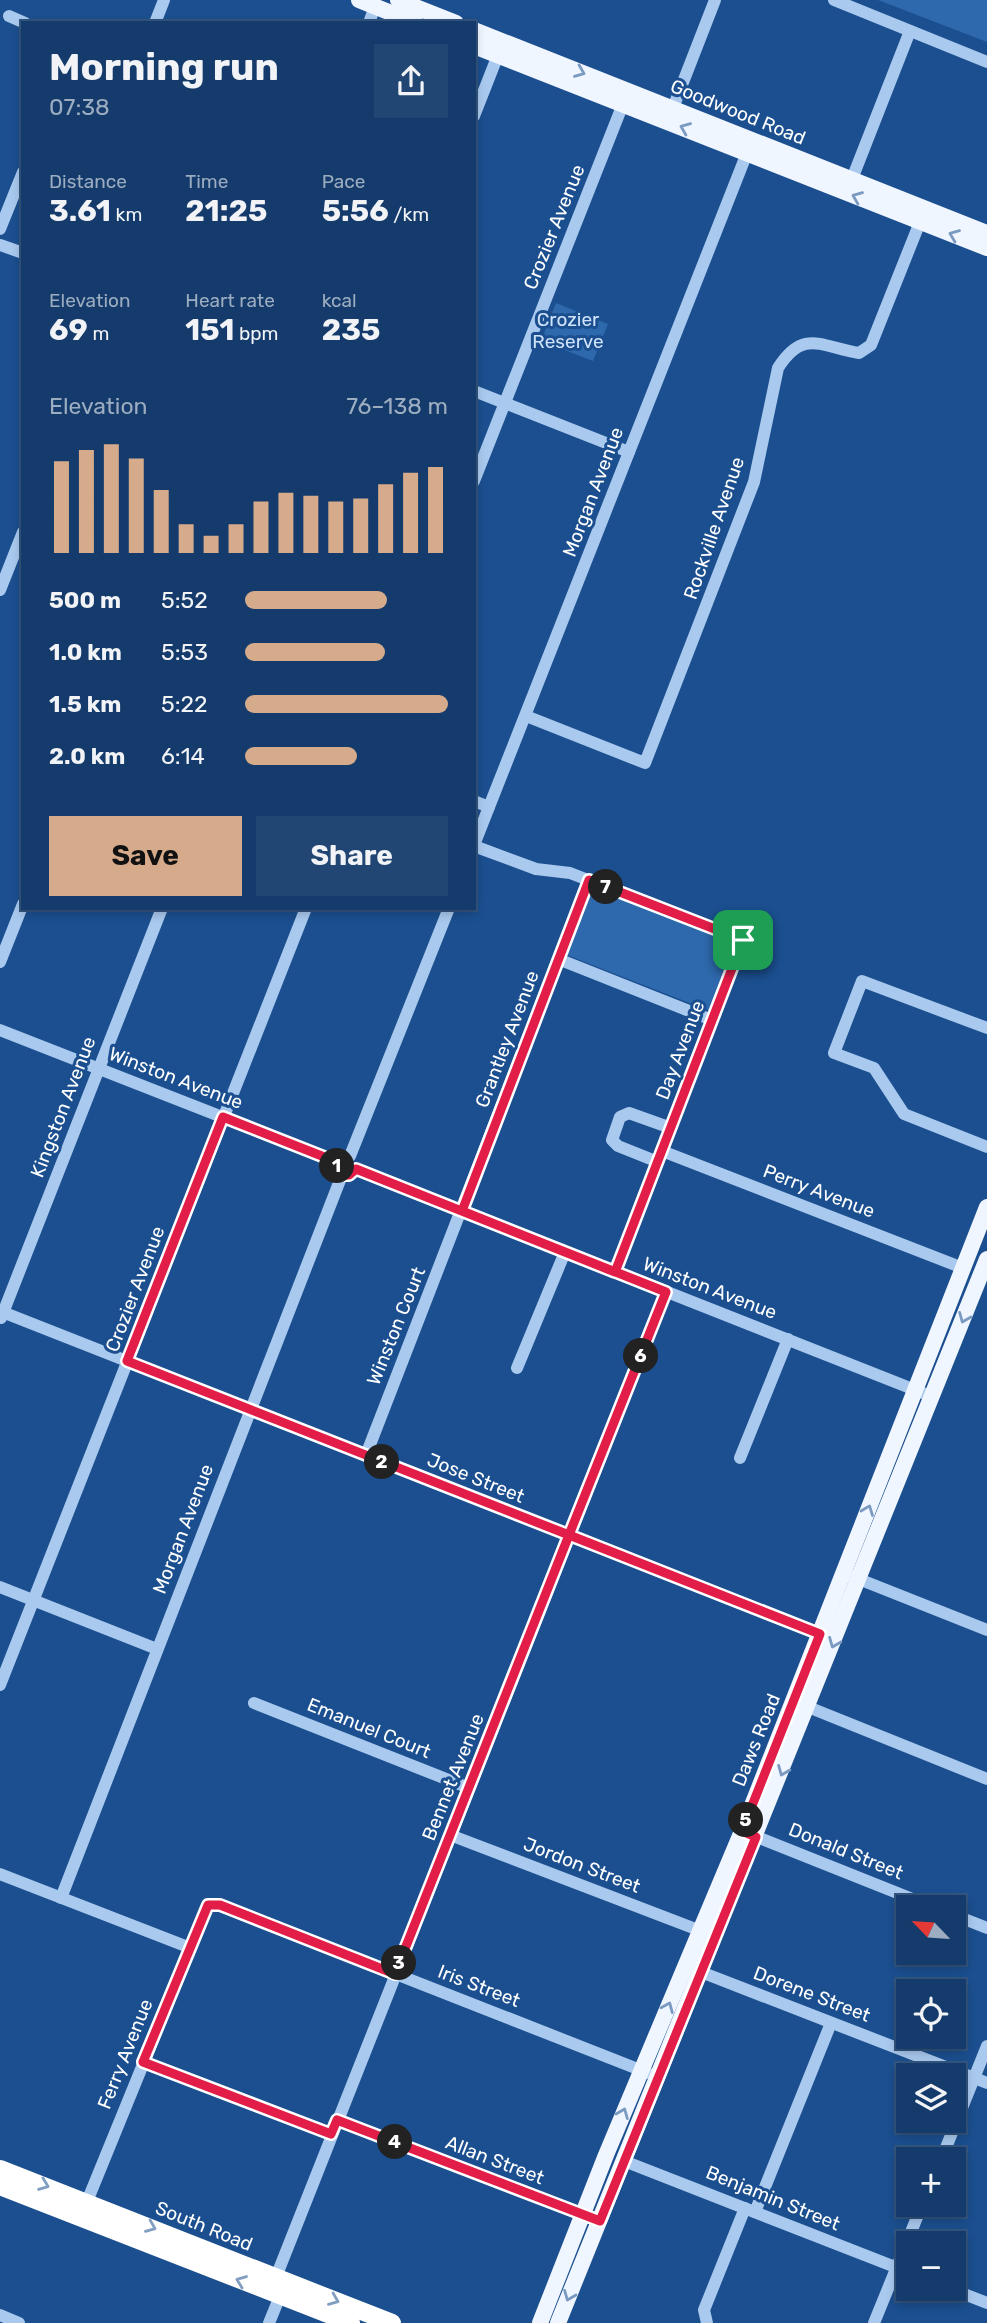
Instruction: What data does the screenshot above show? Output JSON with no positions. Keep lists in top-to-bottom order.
{
  "streets": {
    "highway": ["South Road"],
    "main road": ["Goodwood Road", "Daws Road"],
    "street": [
      "Crozier Avenue",
      "Morgan Avenue",
      "Rockville Avenue",
      "Grantley Avenue",
      "Day Avenue",
      "Winston Avenue",
      "Kingston Avenue",
      "Perry Avenue",
      "Winston Court",
      "Jose Street",
      "Emanuel Court",
      "Bennet Avenue",
      "Donald Street",
      "Jordon Street",
      "Iris Street",
      "Dorene Street",
      "Ferry Avenue",
      "Allan Street",
      "Benjamin Street"
    ]
  },
  "crossings": [
    ["Goodwood Road", "Crozier Avenue"],
    ["Goodwood Road", "Morgan Avenue"],
    ["Goodwood Road", "Rockville Avenue"],
    ["Crozier Avenue", "Winston Avenue"],
    ["Crozier Avenue", "Jose Street"],
    ["Morgan Avenue", "Rockville Avenue"],
    ["Morgan Avenue", "Winston Avenue"],
    ["Morgan Avenue", "Jose Street"],
    ["Grantley Avenue", "Day Avenue"],
    ["Grantley Avenue", "Winston Avenue"],
    ["Grantley Avenue", "Winston Court"],
    ["Day Avenue", "Winston Avenue"],
    ["Day Avenue", "Perry Avenue"],
    ["Winston Avenue", "Kingston Avenue"],
    ["Winston Avenue", "Winston Court"],
    ["Winston Avenue", "Daws Road"],
    ["Winston Avenue", "Bennet Avenue"],
    ["Kingston Avenue", "Jose Street"],
    ["Perry Avenue", "Daws Road"],
    ["Winston Court", "Jose Street"],
    ["Jose Street", "Daws Road"],
    ["Jose Street", "Bennet Avenue"],
    ["Emanuel Court", "Bennet Avenue"],
    ["Daws Road", "Donald Street"],
    ["Daws Road", "Jordon Street"],
    ["Daws Road", "Iris Street"],
    ["Daws Road", "Dorene Street"],
    ["Daws Road", "Allan Street"],
    ["Daws Road", "Benjamin Street"],
    ["Bennet Avenue", "Jordon Street"],
    ["Bennet Avenue", "Iris Street"],
    ["Bennet Avenue", "Allan Street"],
    ["Bennet Avenue", "South Road"],
    ["Iris Street", "Ferry Avenue"],
    ["Ferry Avenue", "South Road"]
  ],
  "parks": ["Crozier Reserve"],
  "north": "top left",
  "page": {
    "heading": ["Morning run", "07:38"],
    "stats": [
      ["Distance", "3.61 km"],
      ["Time", "21:25"],
      ["Pace", "5:56 /km"],
      ["Elevation", "69 m"],
      ["Heart rate", "151 bpm"],
      ["kcal", "235"]
    ],
    "chart": ["Elevation", "76–138 m"],
    "list": [
      {
        "name": "500 m",
        "note": "5:52"
      },
      {
        "name": "1.0 km",
        "note": "5:53"
      },
      {
        "name": "1.5 km",
        "note": "5:22"
      },
      {
        "name": "2.0 km",
        "note": "6:14"
      }
    ],
    "buttons": ["Save", "Share"],
    "pins": [
      "7",
      "1",
      "6",
      "2",
      "5",
      "3",
      "4"
    ],
    "map_buttons": ["+", "−"]
  }
}
